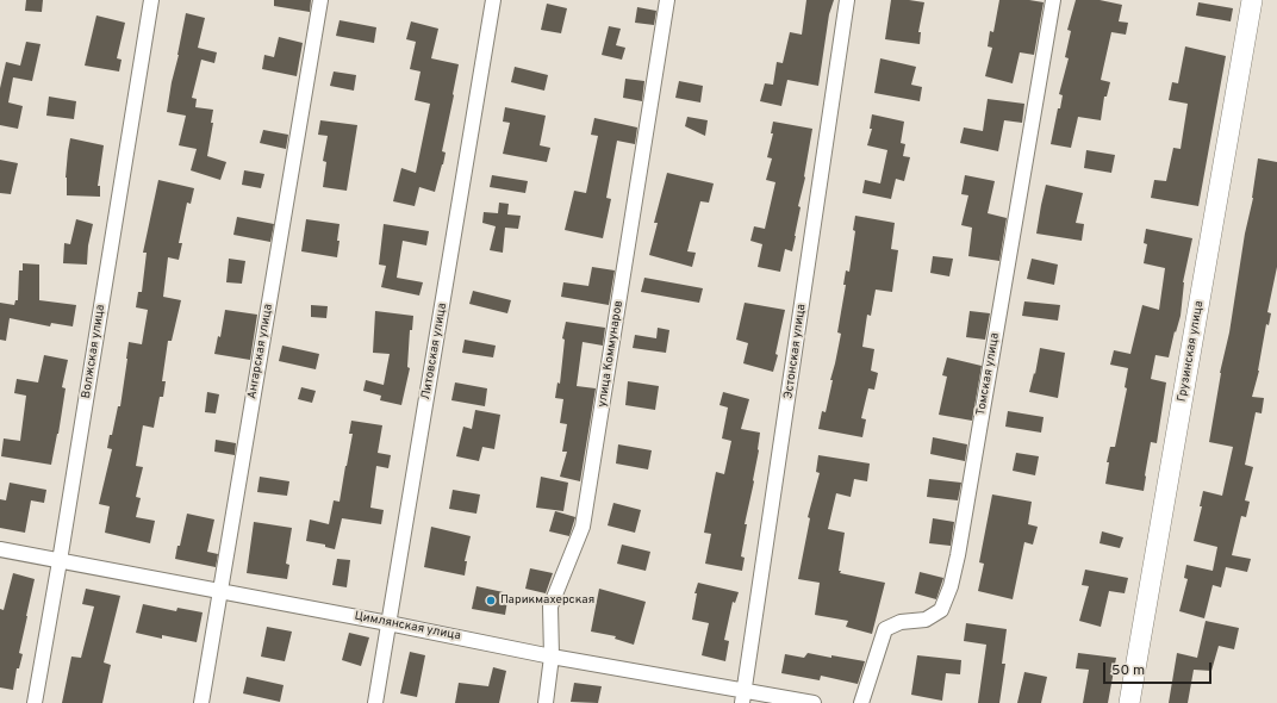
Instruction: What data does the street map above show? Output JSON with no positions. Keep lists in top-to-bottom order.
{
  "streets": {
    "main road": ["Грузинская улица"],
    "street": [
      "Волжская улица",
      "Ангарская улица",
      "Литовская улица",
      "Эстонская улица",
      "улица Коммунаров",
      "Томская улица",
      "Цимлянская улица"
    ]
  },
  "crossings": [
    ["Волжская улица", "Цимлянская улица"],
    ["Ангарская улица", "Цимлянская улица"],
    ["Литовская улица", "Цимлянская улица"],
    ["Эстонская улица", "Цимлянская улица"],
    ["улица Коммунаров", "Цимлянская улица"]
  ],
  "places": ["Парикмахерская"],
  "scale_bar": "50 m"
}
